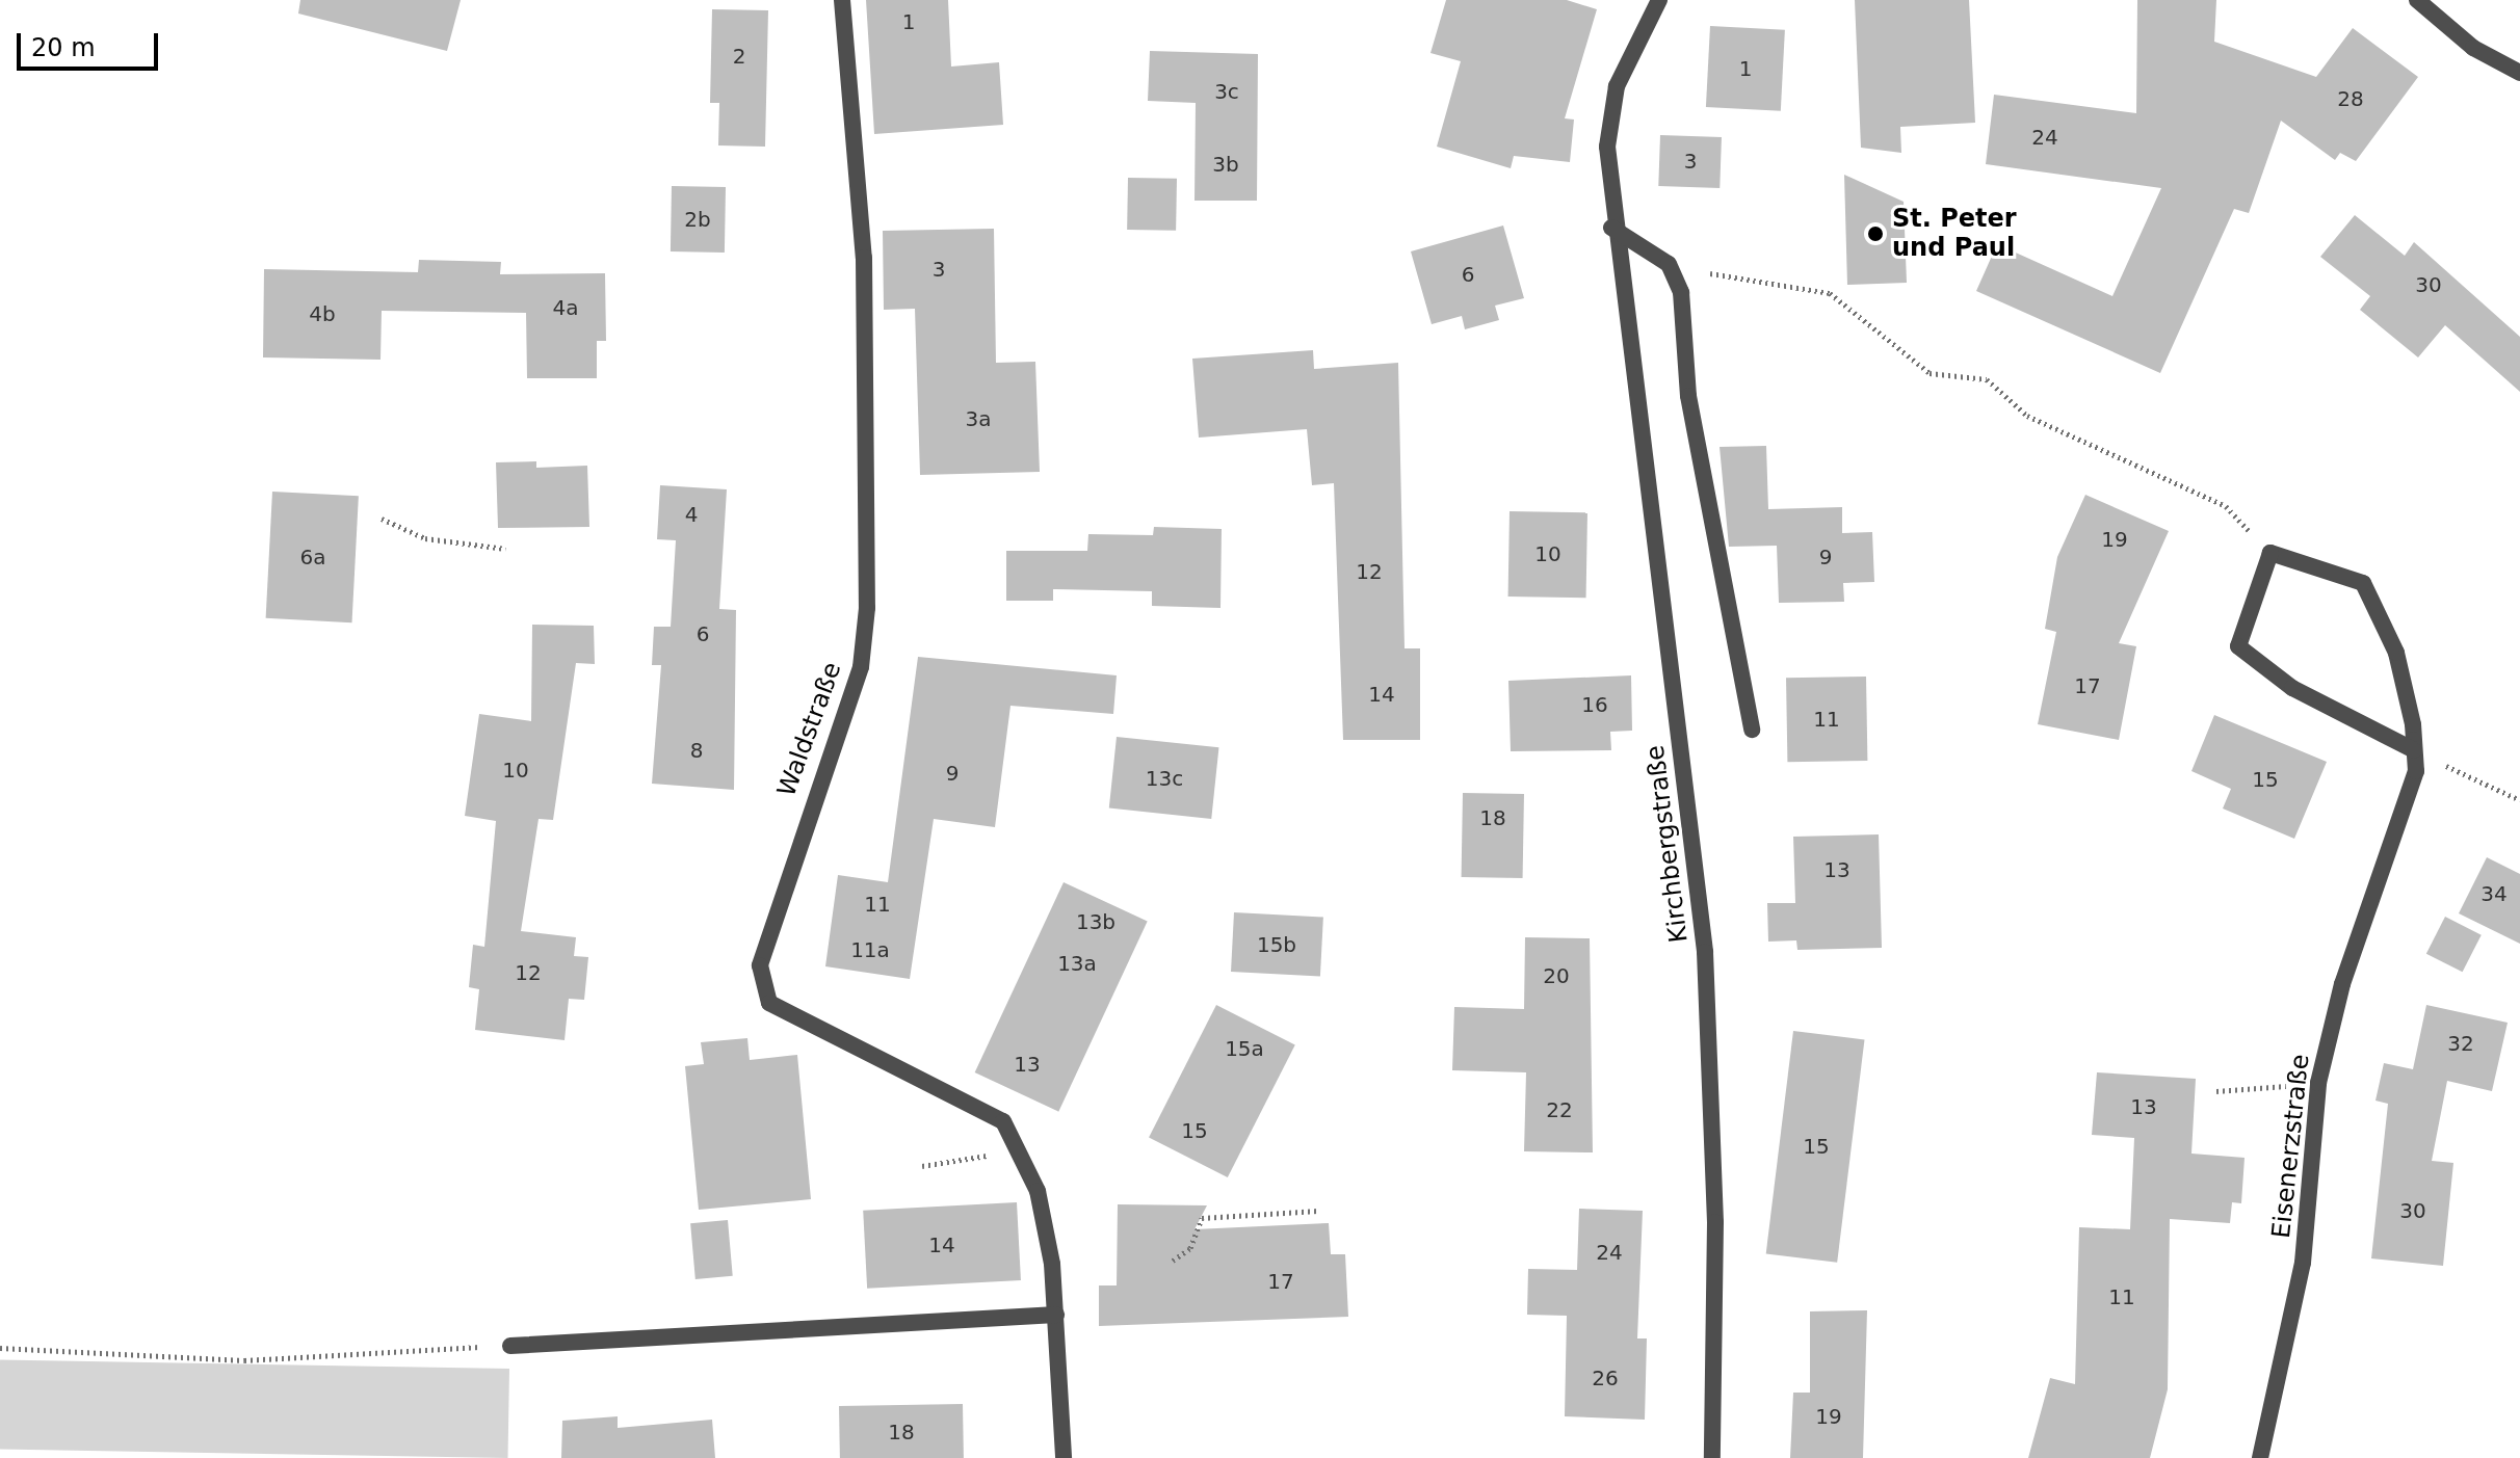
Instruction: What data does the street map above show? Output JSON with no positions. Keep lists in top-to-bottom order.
{
  "streets": {
    "street": ["Waldstraße", "Kirchbergstraße", "Eisenerzstraße"]
  },
  "places": ["St. Peter und Paul"],
  "house_numbers": [
    "1",
    "2",
    "1",
    "3c",
    "28",
    "24",
    "3",
    "3b",
    "2b",
    "3",
    "6",
    "30",
    "4a",
    "4b",
    "3a",
    "4",
    "19",
    "10",
    "6a",
    "9",
    "12",
    "6",
    "17",
    "14",
    "16",
    "11",
    "8",
    "10",
    "9",
    "13c",
    "15",
    "18",
    "13",
    "34",
    "11",
    "13b",
    "15b",
    "11a",
    "13a",
    "12",
    "20",
    "32",
    "15a",
    "13",
    "13",
    "22",
    "15",
    "15",
    "30",
    "14",
    "24",
    "17",
    "11",
    "26",
    "19",
    "18"
  ],
  "scale_bar": "20 m"
}
